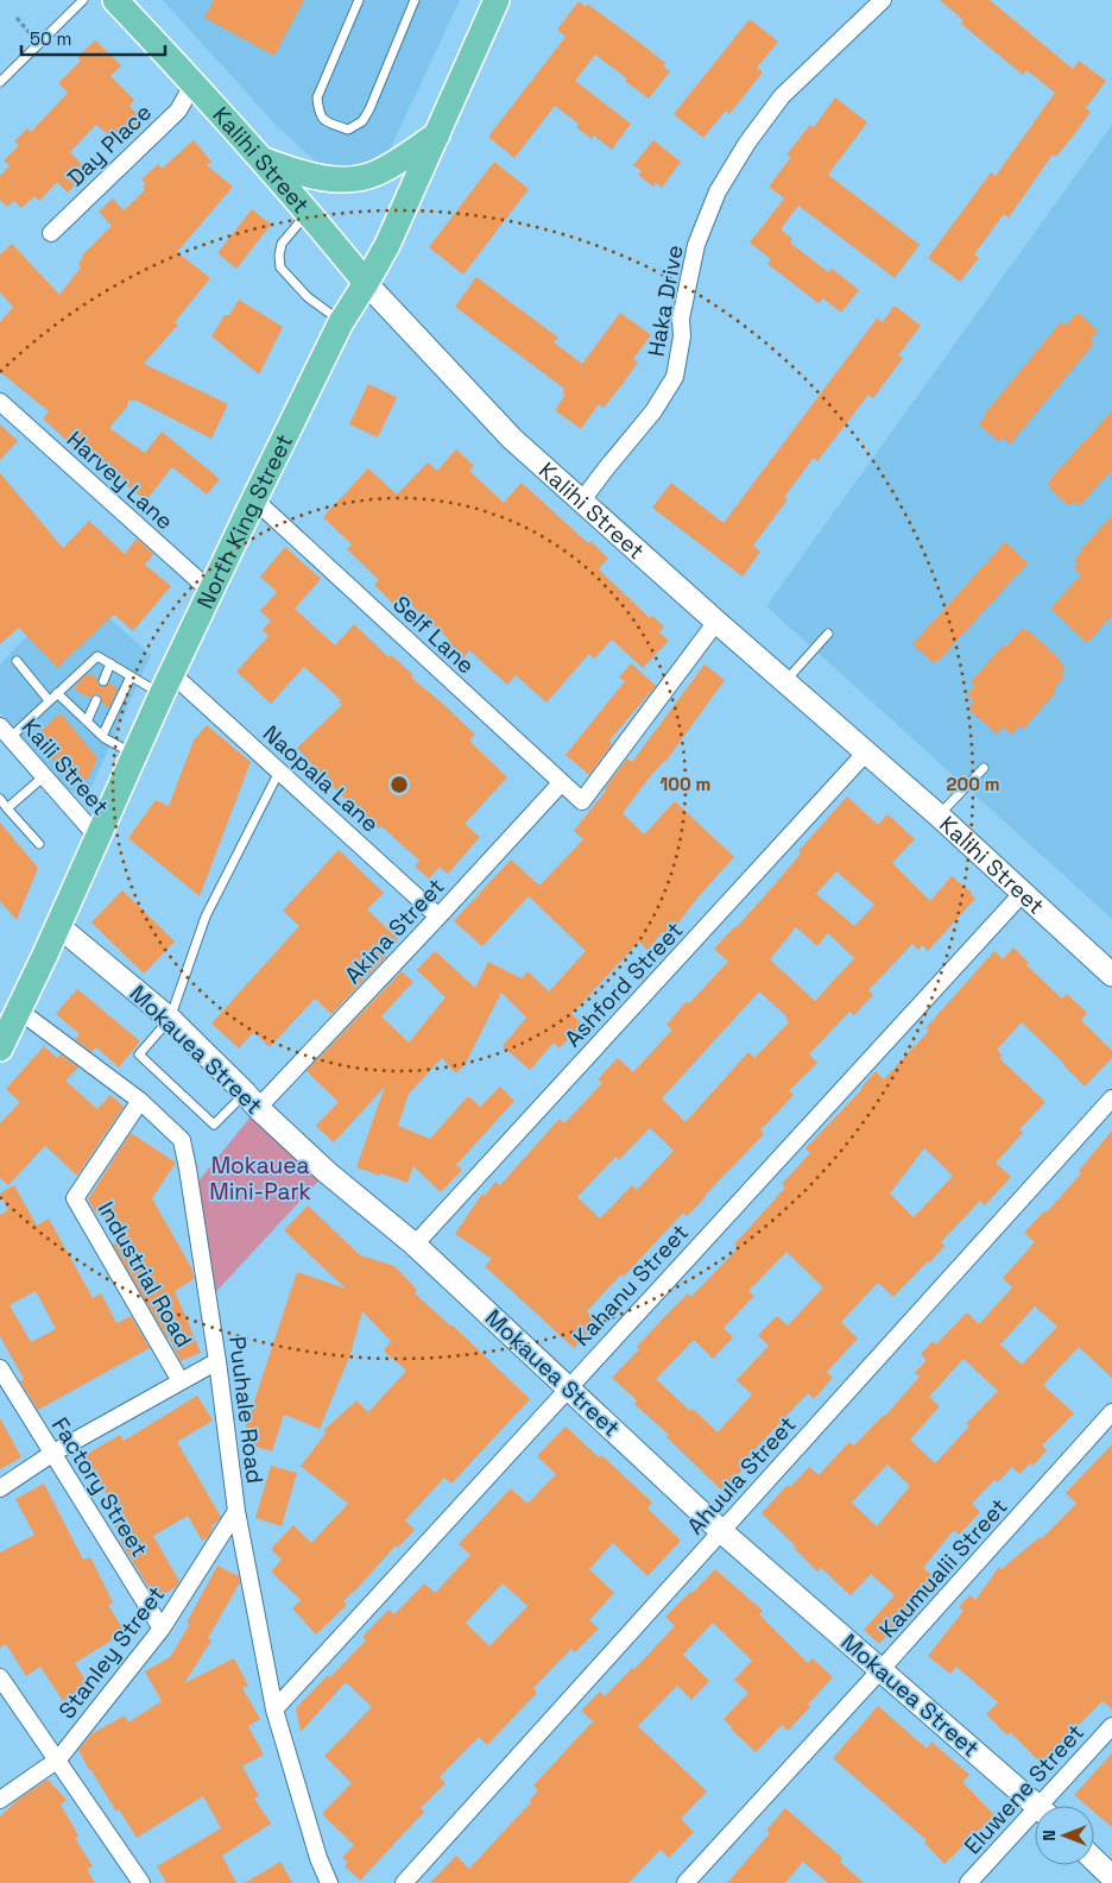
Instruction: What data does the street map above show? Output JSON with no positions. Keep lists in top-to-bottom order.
{
  "streets": {
    "main road": ["Kalihi Street", "North King Street"],
    "street": [
      "Day Place",
      "Haka Drive",
      "Harvey Lane",
      "Self Lane",
      "Kaili Street",
      "Naopala Lane",
      "Akina Street",
      "Ashford Street",
      "Mokauea Street",
      "Industrial Road",
      "Kahanu Street",
      "Puuhale Road",
      "Ahuula Street",
      "Factory Street",
      "Kaumualii Street",
      "Stanley Street",
      "Eluwene Street"
    ]
  },
  "crossings": [
    ["Day Place", "Kalihi Street"],
    ["Kalihi Street", "Haka Drive"],
    ["Kalihi Street", "North King Street"],
    ["Kalihi Street", "Self Lane"],
    ["Kalihi Street", "Ashford Street"],
    ["Kalihi Street", "Kahanu Street"],
    ["Harvey Lane", "North King Street"],
    ["North King Street", "Self Lane"],
    ["North King Street", "Kaili Street"],
    ["North King Street", "Naopala Lane"],
    ["North King Street", "Mokauea Street"],
    ["North King Street", "Puuhale Road"],
    ["Self Lane", "Akina Street"],
    ["Naopala Lane", "Akina Street"],
    ["Akina Street", "Mokauea Street"],
    ["Ashford Street", "Mokauea Street"],
    ["Mokauea Street", "Kahanu Street"],
    ["Mokauea Street", "Ahuula Street"],
    ["Mokauea Street", "Kaumualii Street"],
    ["Industrial Road", "Puuhale Road"],
    ["Kahanu Street", "Puuhale Road"],
    ["Puuhale Road", "Stanley Street"],
    ["Factory Street", "Stanley Street"]
  ],
  "parks": ["Mokauea Mini-Park"],
  "scale_bar": "50 m",
  "north": "left",
  "rings": ["100 m", "200 m"]
}
